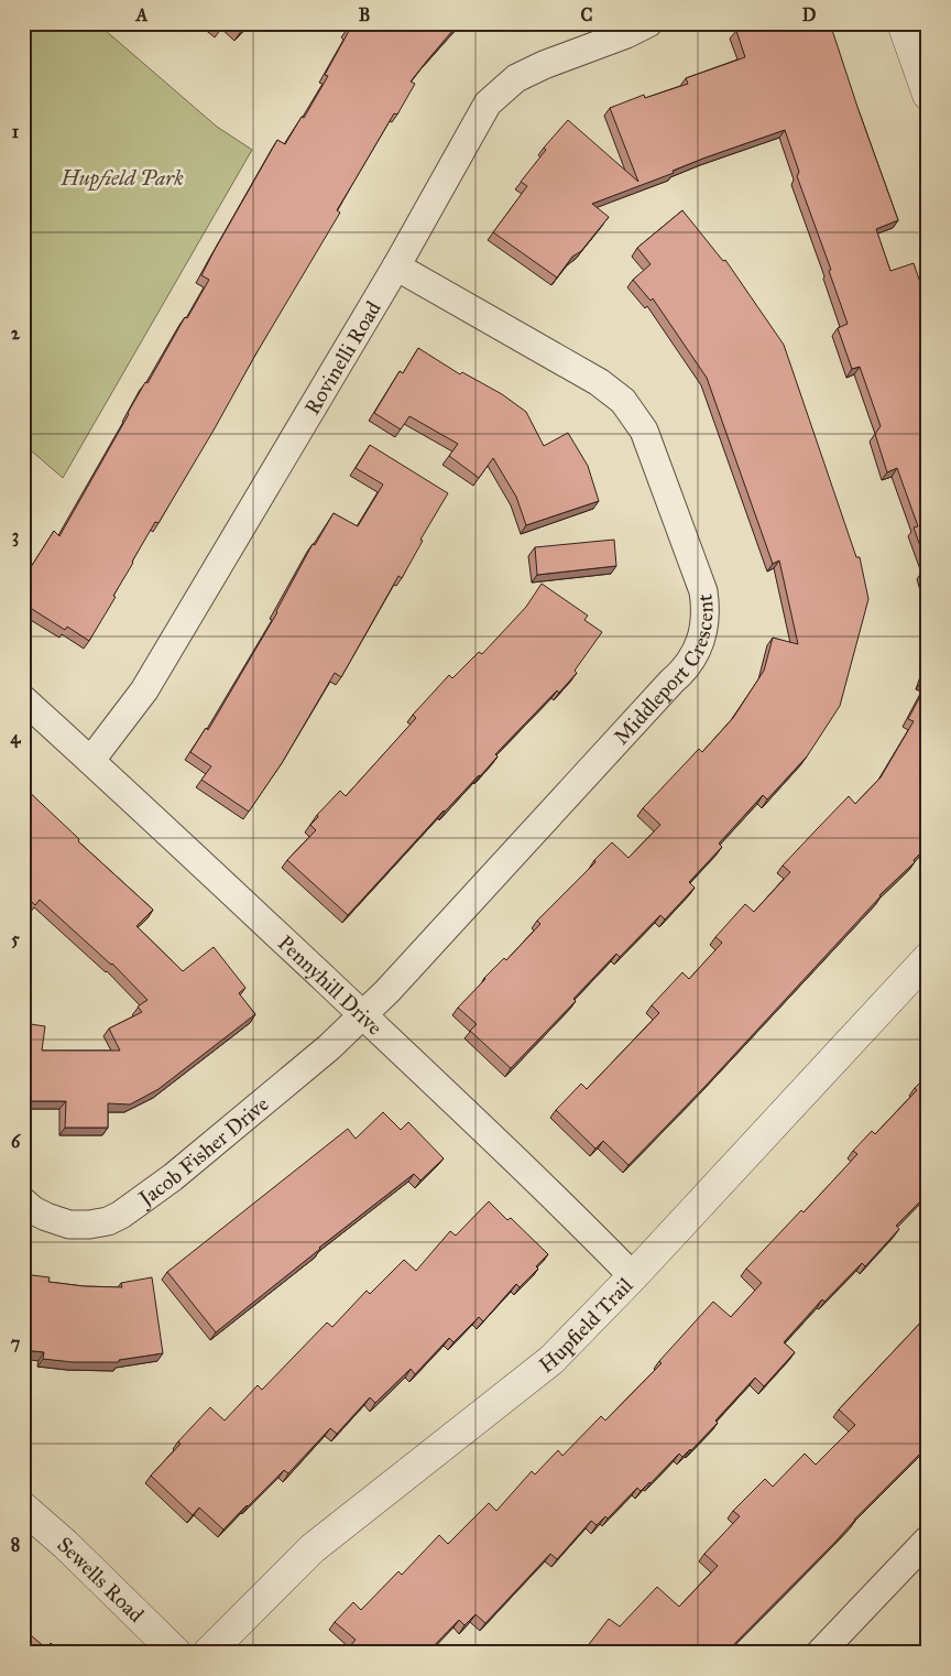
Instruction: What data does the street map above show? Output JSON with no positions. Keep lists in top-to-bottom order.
{
  "streets": {
    "street": [
      "Rovinelli Road",
      "Middleport Crescent",
      "Pennyhill Drive",
      "Jacob Fisher Drive",
      "Hupfield Trail",
      "Sewells Road"
    ]
  },
  "crossings": [
    ["Rovinelli Road", "Middleport Crescent"],
    ["Rovinelli Road", "Pennyhill Drive"],
    ["Middleport Crescent", "Pennyhill Drive"],
    ["Middleport Crescent", "Jacob Fisher Drive"],
    ["Pennyhill Drive", "Jacob Fisher Drive"],
    ["Pennyhill Drive", "Hupfield Trail"]
  ],
  "parks": ["Hupfield Park"],
  "grid": {
    "columns": [
      "A",
      "B",
      "C",
      "D"
    ],
    "rows": [
      "1",
      "2",
      "3",
      "4",
      "5",
      "6",
      "7",
      "8"
    ]
  }
}
